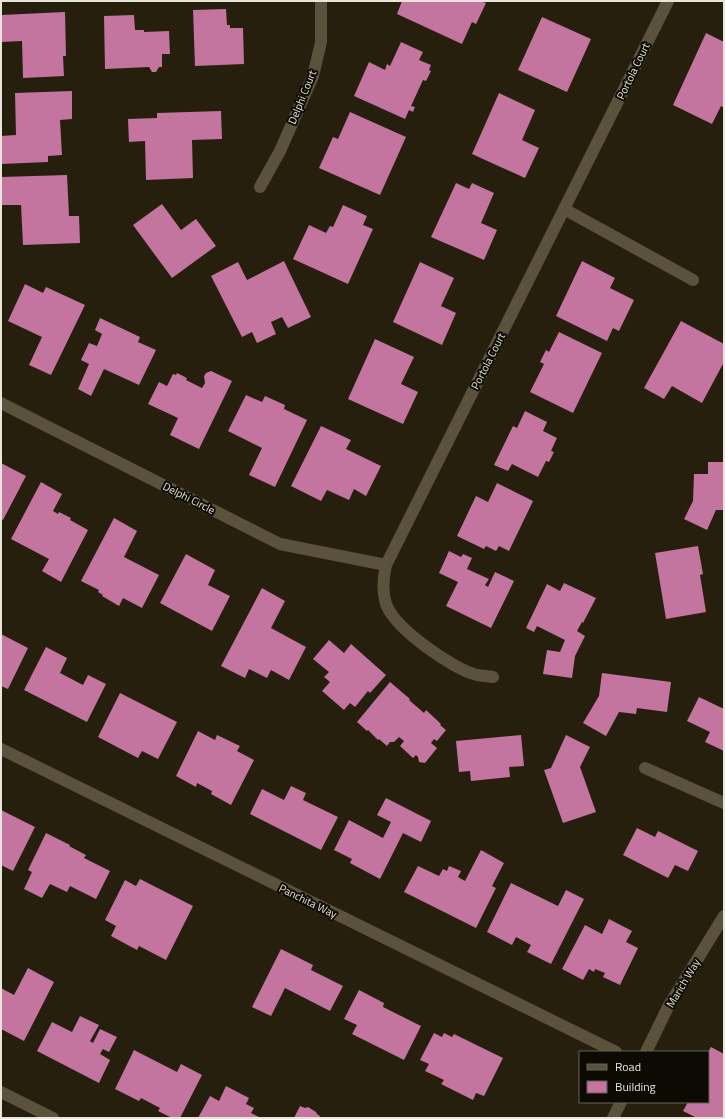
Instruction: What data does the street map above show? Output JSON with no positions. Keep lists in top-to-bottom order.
{
  "streets": {
    "street": [
      "Portola Court",
      "Delphi Court",
      "Delphi Circle",
      "Panchita Way",
      "Marich Way"
    ]
  },
  "crossings": [
    ["Portola Court", "Delphi Circle"]
  ],
  "legend": ["Road", "Building"]
}
